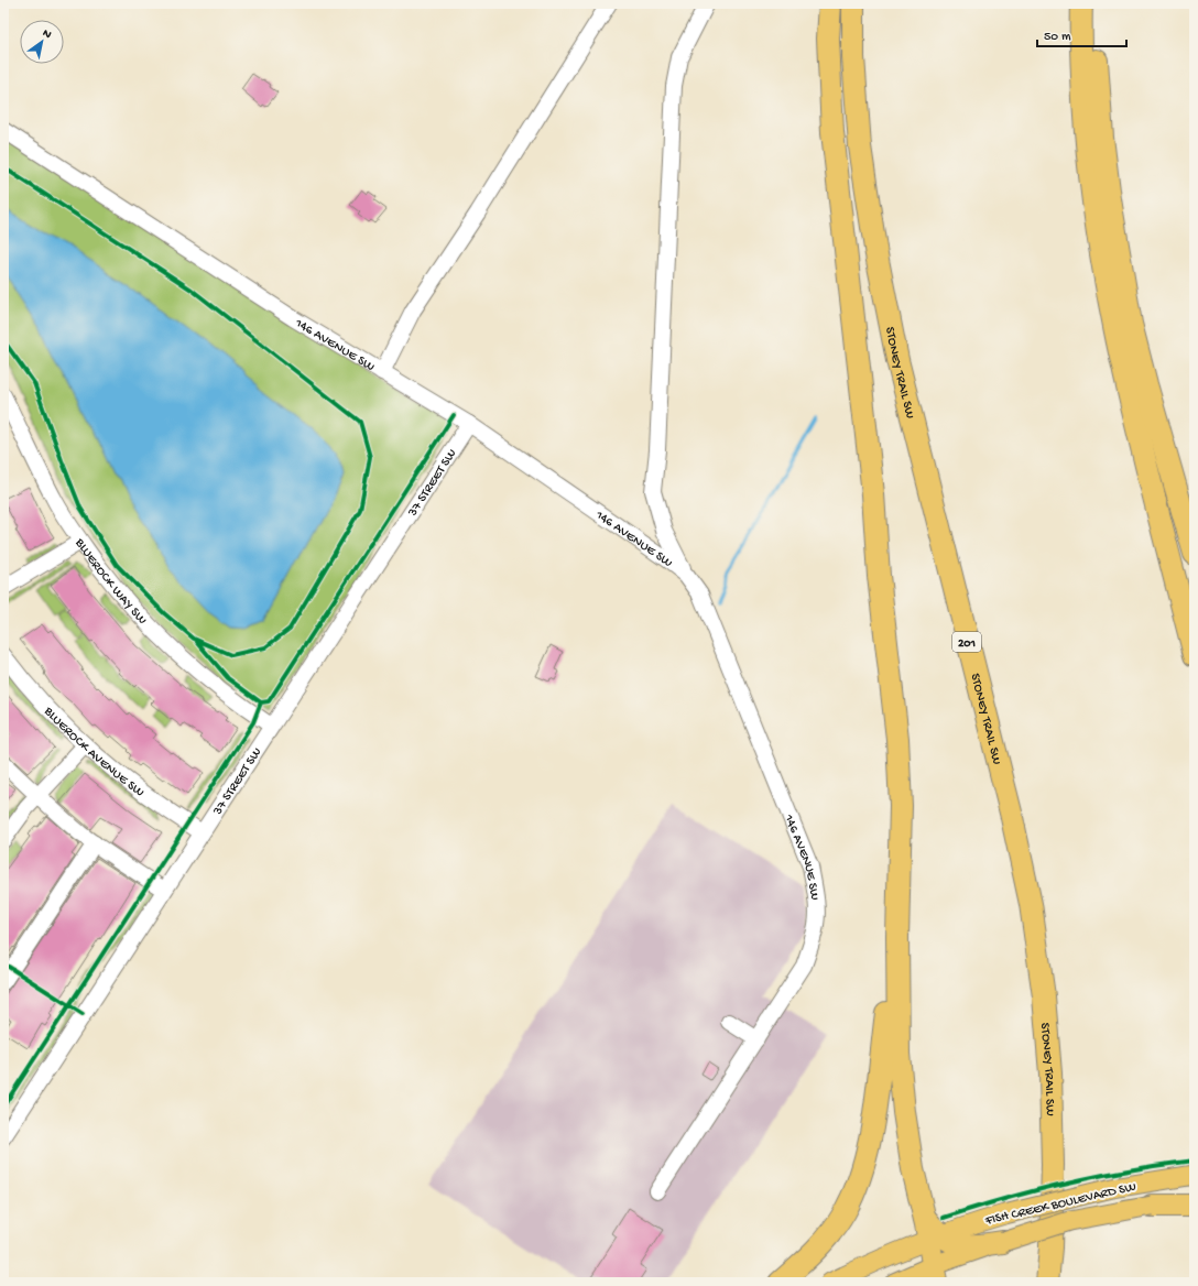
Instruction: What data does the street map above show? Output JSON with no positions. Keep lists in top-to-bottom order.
{
  "streets": {
    "highway": ["STONEY TRAIL SW", "201"],
    "main road": ["FISH CREEK BOULEVARD SW"],
    "street": [
      "146 AVENUE SW",
      "37 STREET SW",
      "BLUEROCK WAY SW",
      "BLUEROCK AVENUE SW"
    ]
  },
  "crossings": [
    ["146 AVENUE SW", "37 STREET SW"],
    ["37 STREET SW", "BLUEROCK WAY SW"],
    ["37 STREET SW", "BLUEROCK AVENUE SW"]
  ],
  "scale_bar": "50 m",
  "north": "top right"
}
